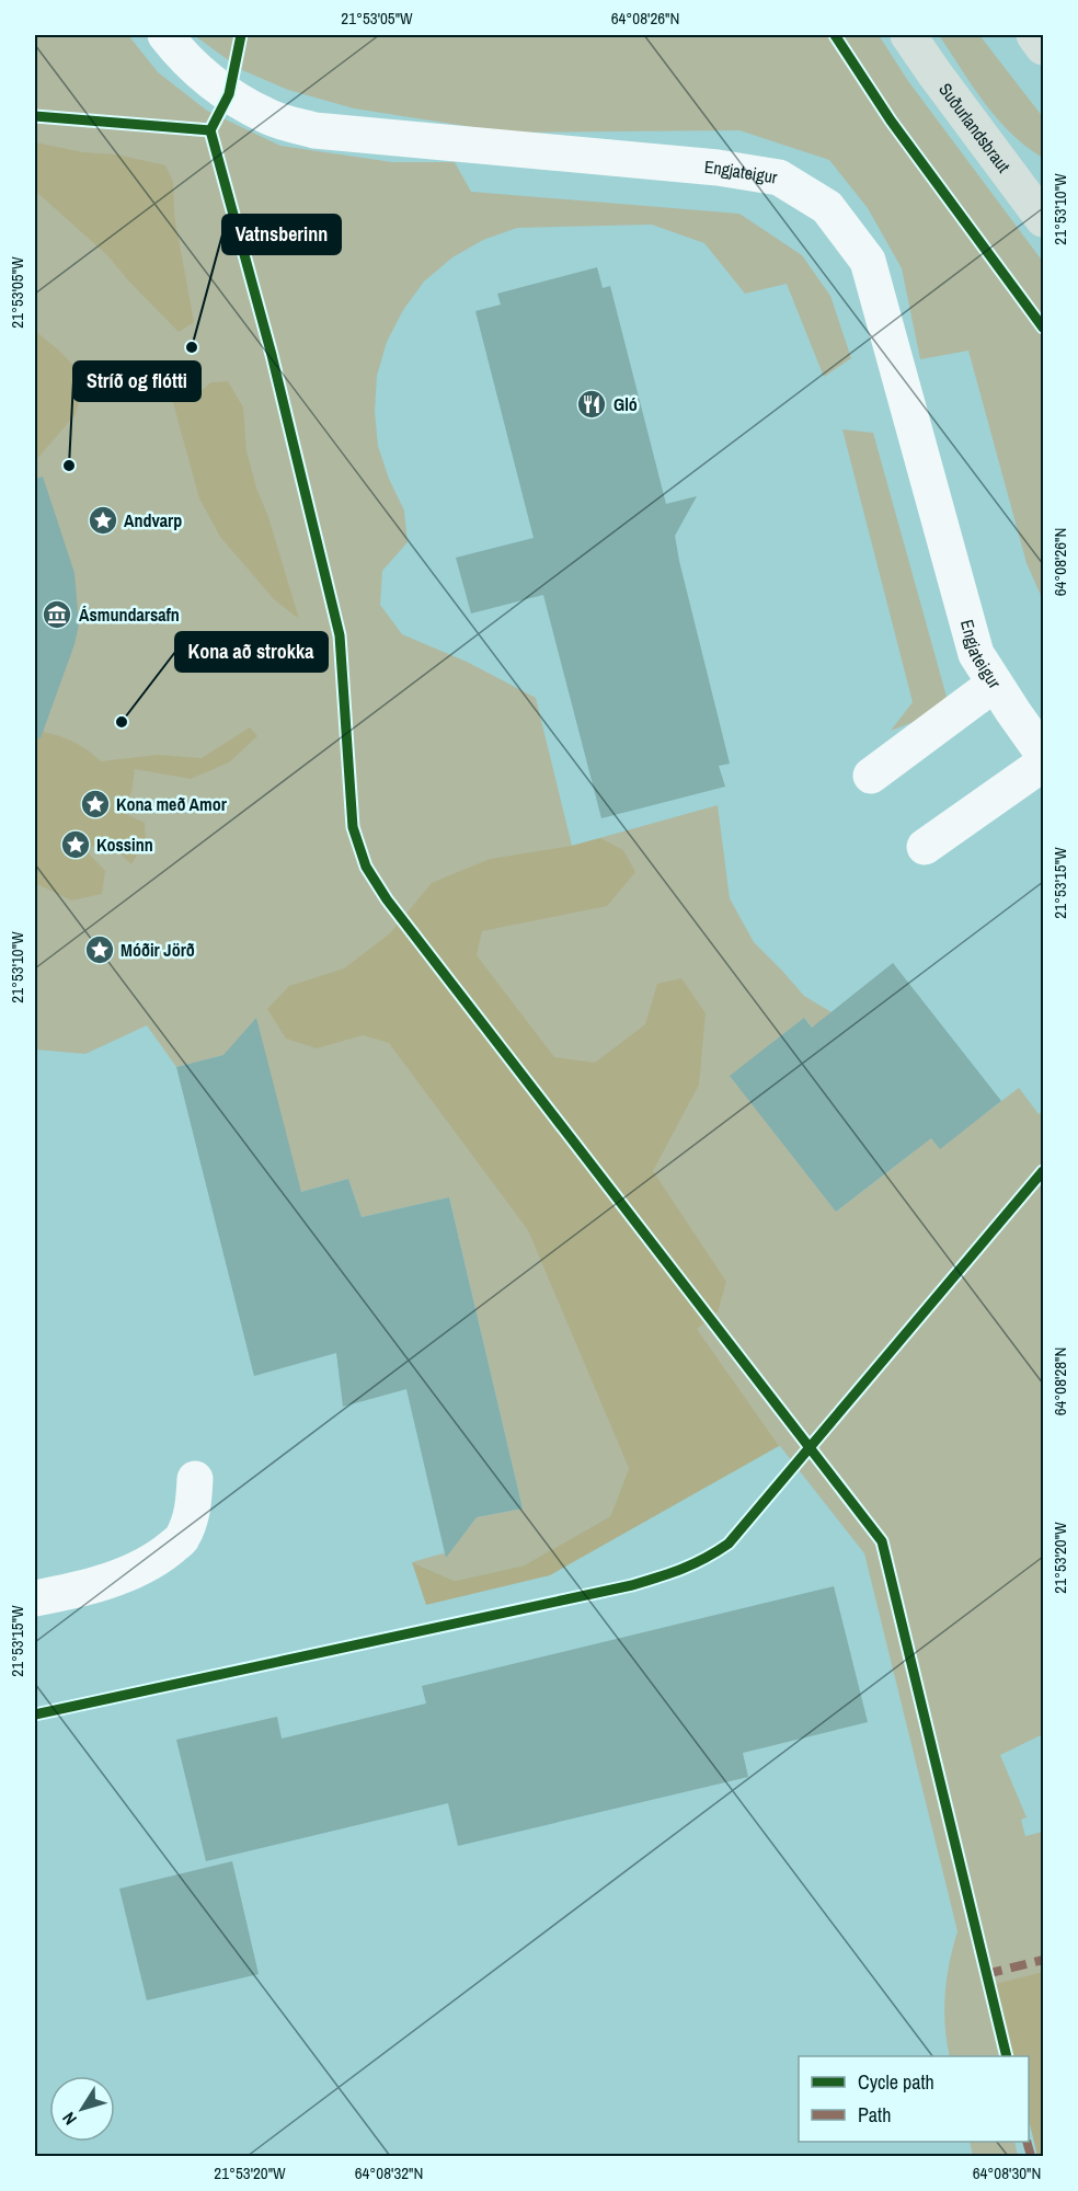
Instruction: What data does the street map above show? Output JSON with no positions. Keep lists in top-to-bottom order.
{
  "streets": {
    "main road": ["Suðurlandsbraut"],
    "street": ["Engjateigur"]
  },
  "places": {
    "other": ["Vatnsberinn", "Stríð og flótti", "Kona að strokka"],
    "restaurant": ["Gló"],
    "place": [
      "Andvarp",
      "Kona með Amor",
      "Kossinn",
      "Móðir Jörð"
    ],
    "museum": ["Ásmundarsafn"]
  },
  "legend": ["Cycle path", "Path"],
  "north": "bottom left",
  "coordinates": [
    "21°53'05\"W",
    "64°08'26\"N",
    "21°53'10\"W",
    "21°53'15\"W",
    "64°08'28\"N",
    "21°53'20\"W",
    "64°08'32\"N",
    "64°08'30\"N"
  ]
}
